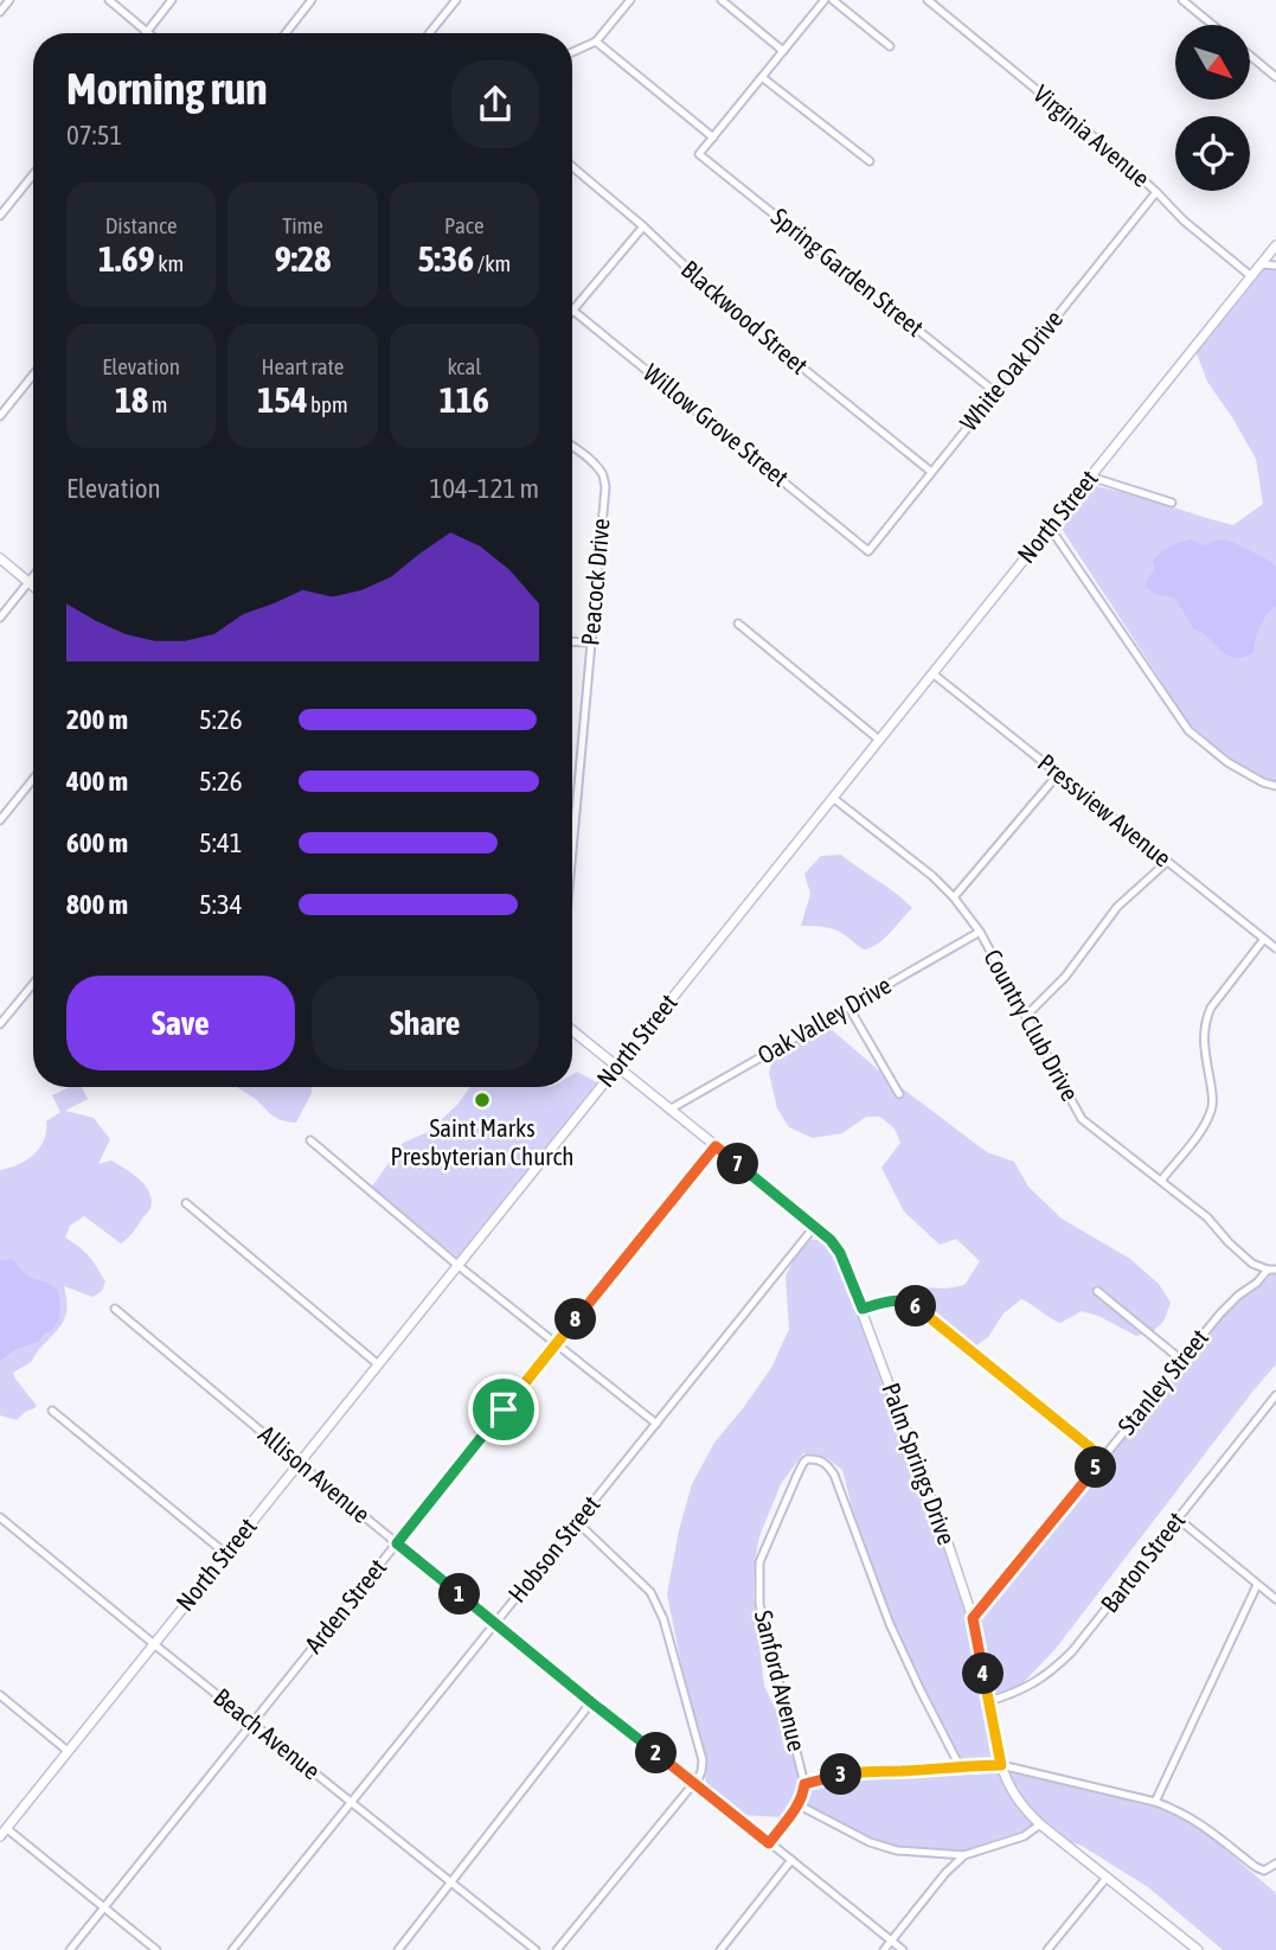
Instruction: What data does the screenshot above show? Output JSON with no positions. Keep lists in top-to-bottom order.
{
  "streets": {
    "street": [
      "Virginia Avenue",
      "Spring Garden Street",
      "Blackwood Street",
      "White Oak Drive",
      "Willow Grove Street",
      "North Street",
      "Peacock Drive",
      "Pressview Avenue",
      "Oak Valley Drive",
      "Country Club Drive",
      "Stanley Street",
      "Palm Springs Drive",
      "Allison Avenue",
      "Hobson Street",
      "Barton Street",
      "Arden Street",
      "Sanford Avenue",
      "Beach Avenue"
    ]
  },
  "crossings": [
    ["Virginia Avenue", "White Oak Drive"],
    ["Virginia Avenue", "North Street"],
    ["Spring Garden Street", "White Oak Drive"],
    ["Blackwood Street", "White Oak Drive"],
    ["White Oak Drive", "Willow Grove Street"],
    ["North Street", "Pressview Avenue"],
    ["North Street", "Country Club Drive"],
    ["North Street", "Palm Springs Drive"],
    ["North Street", "Allison Avenue"],
    ["North Street", "Beach Avenue"],
    ["Oak Valley Drive", "Country Club Drive"],
    ["Oak Valley Drive", "Palm Springs Drive"],
    ["Country Club Drive", "Stanley Street"],
    ["Stanley Street", "Palm Springs Drive"],
    ["Palm Springs Drive", "Hobson Street"],
    ["Palm Springs Drive", "Barton Street"],
    ["Palm Springs Drive", "Arden Street"],
    ["Allison Avenue", "Hobson Street"],
    ["Allison Avenue", "Arden Street"],
    ["Hobson Street", "Beach Avenue"],
    ["Arden Street", "Beach Avenue"]
  ],
  "places": ["Saint Marks Presbyterian Church"],
  "north": "bottom right",
  "page": {
    "heading": ["Morning run", "07:51"],
    "stats": [
      ["Distance", "1.69 km"],
      ["Time", "9:28"],
      ["Pace", "5:36 /km"],
      ["Elevation", "18 m"],
      ["Heart rate", "154 bpm"],
      ["kcal", "116"]
    ],
    "chart": ["Elevation", "104–121 m"],
    "list": [
      {
        "name": "200 m",
        "note": "5:26"
      },
      {
        "name": "400 m",
        "note": "5:26"
      },
      {
        "name": "600 m",
        "note": "5:41"
      },
      {
        "name": "800 m",
        "note": "5:34"
      }
    ],
    "buttons": ["Save", "Share"],
    "pins": [
      "7",
      "6",
      "8",
      "5",
      "1",
      "4",
      "2",
      "3"
    ]
  }
}
